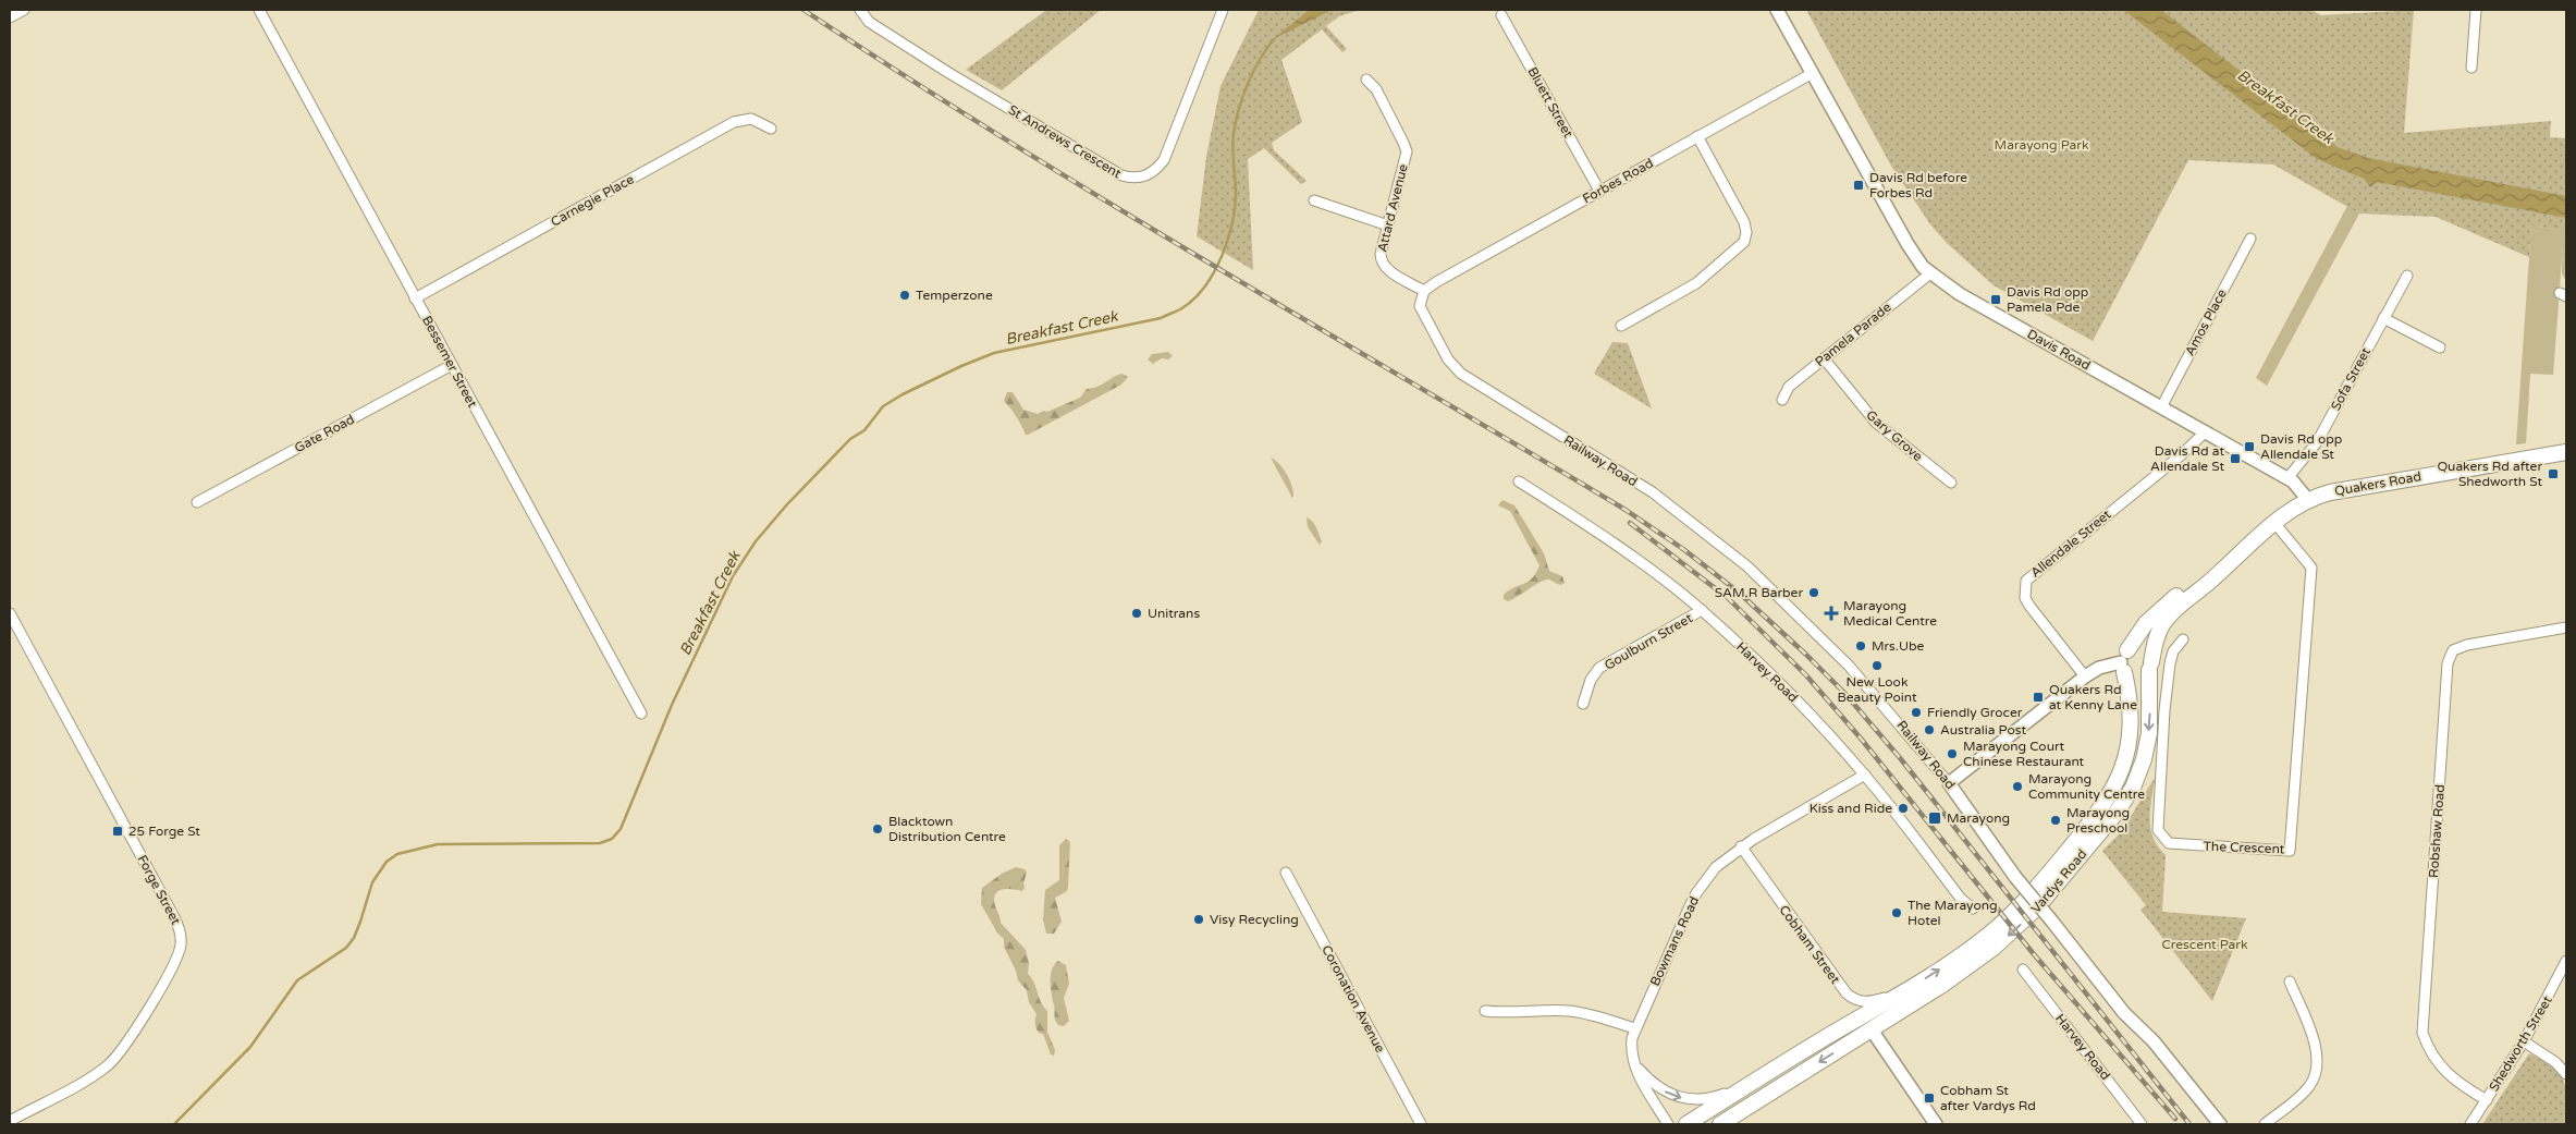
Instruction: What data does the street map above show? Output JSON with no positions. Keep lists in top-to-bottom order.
{
  "streets": {
    "main road": ["Quakers Road", "Vardys Road"],
    "street": [
      "Bluett Street",
      "St Andrews Crescent",
      "Forbes Road",
      "Carnegie Place",
      "Attard Avenue",
      "Amos Place",
      "Pamela Parade",
      "Davis Road",
      "Bessemer Street",
      "Sofa Street",
      "Gate Road",
      "Gary Grove",
      "Railway Road",
      "Allendale Street",
      "Goulburn Street",
      "Harvey Road",
      "Robshaw Road",
      "The Crescent",
      "Forge Street",
      "Bowmans Road",
      "Cobham Street",
      "Coronation Avenue",
      "Shedworth Street"
    ]
  },
  "crossings": [
    ["Bluett Street", "Forbes Road"],
    ["Forbes Road", "Attard Avenue"],
    ["Forbes Road", "Davis Road"],
    ["Forbes Road", "Railway Road"],
    ["Carnegie Place", "Bessemer Street"],
    ["Attard Avenue", "Railway Road"],
    ["Amos Place", "Davis Road"],
    ["Pamela Parade", "Davis Road"],
    ["Pamela Parade", "Gary Grove"],
    ["Davis Road", "Sofa Street"],
    ["Davis Road", "Quakers Road"],
    ["Davis Road", "Allendale Street"],
    ["Bessemer Street", "Gate Road"],
    ["Quakers Road", "The Crescent"],
    ["Quakers Road", "Vardys Road"],
    ["Goulburn Street", "Harvey Road"],
    ["Harvey Road", "Bowmans Road"],
    ["Robshaw Road", "Shedworth Street"],
    ["Vardys Road", "Cobham Street"],
    ["Bowmans Road", "Cobham Street"]
  ],
  "water": ["Breakfast Creek"],
  "parks": ["Marayong Park", "Crescent Park"],
  "places": {
    "transit": [
      "Davis Rd before Forbes Rd",
      "Davis Rd opp Pamela Pde",
      "Davis Rd opp Allendale St",
      "Davis Rd at Allendale St",
      "Quakers Rd after Shedworth St",
      "Quakers Rd at Kenny Lane",
      "Marayong",
      "25 Forge St",
      "Cobham St after Vardys Rd"
    ],
    "other": [
      "Temperzone",
      "SAM.R Barber",
      "Unitrans",
      "Mrs.Ube",
      "New Look Beauty Point",
      "Friendly Grocer",
      "Australia Post",
      "Marayong Court Chinese Restaurant",
      "Marayong Community Centre",
      "Kiss and Ride",
      "Marayong Preschool",
      "Blacktown Distribution Centre",
      "The Marayong Hotel",
      "Visy Recycling"
    ],
    "health": ["Marayong Medical Centre"]
  }
}
